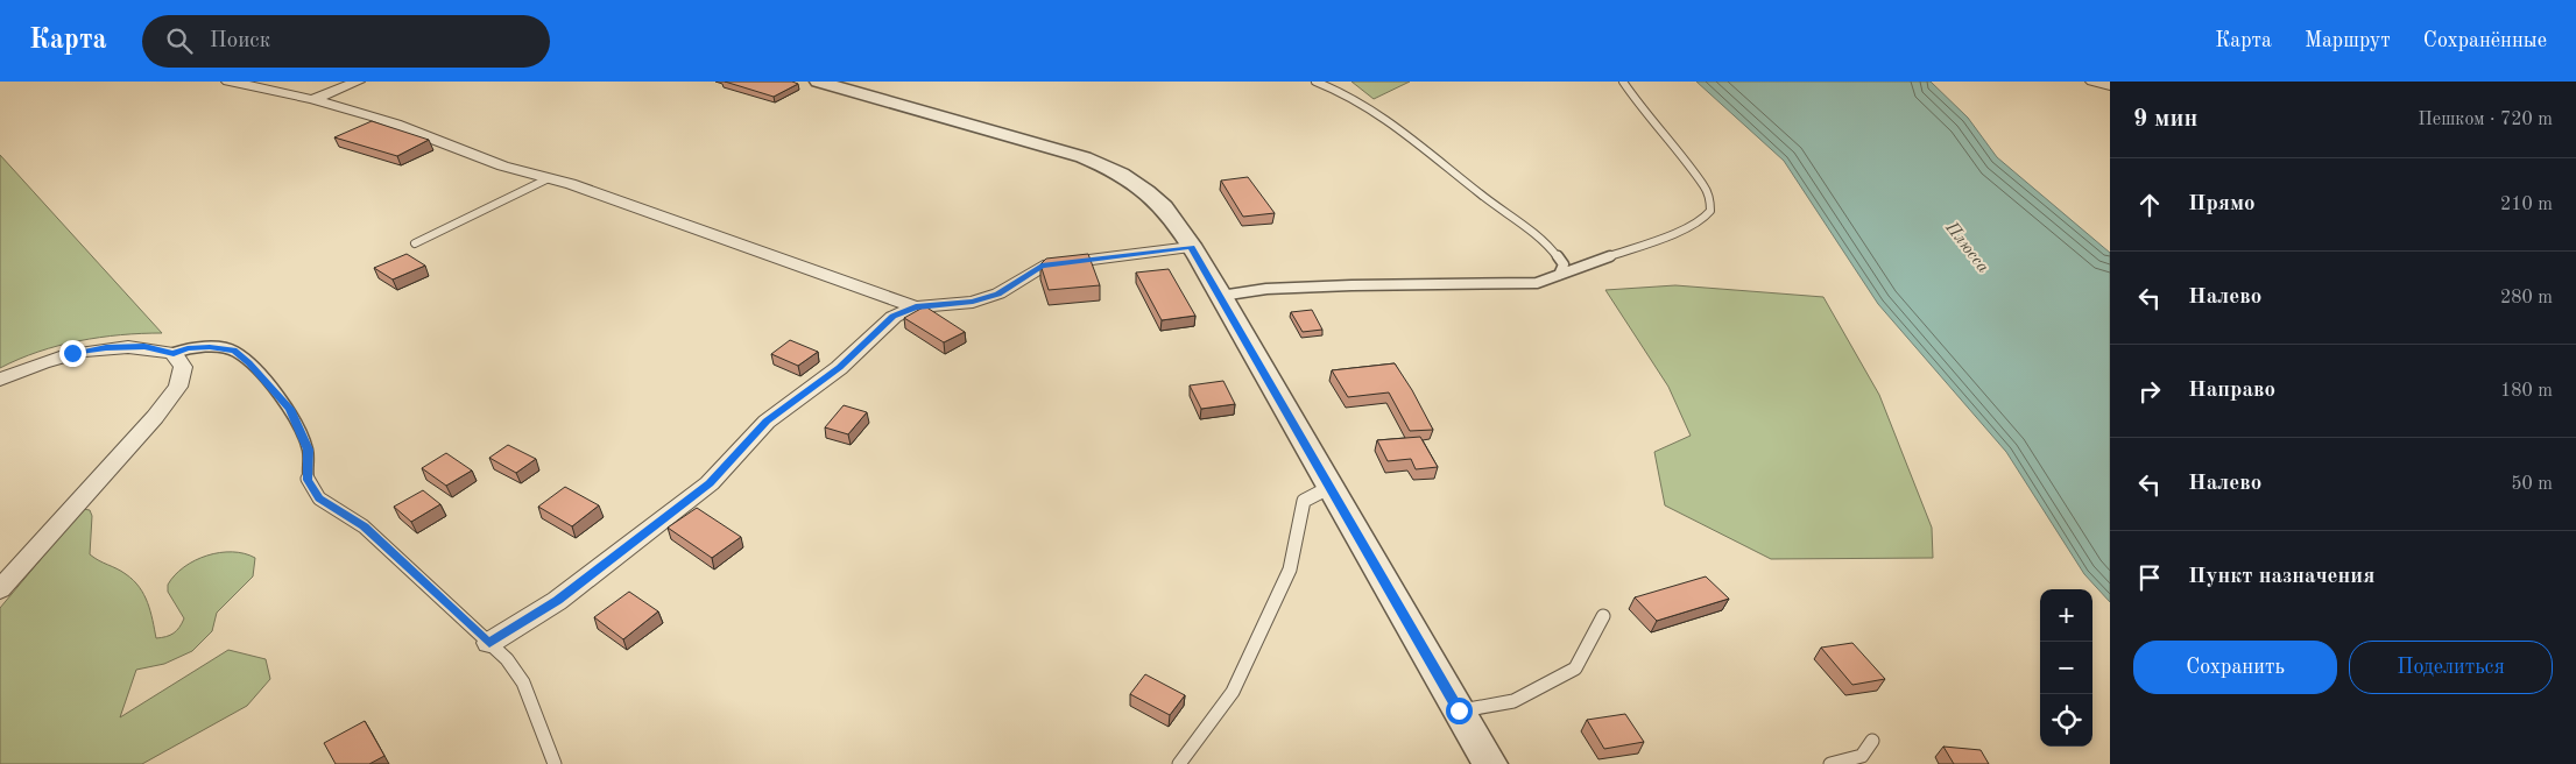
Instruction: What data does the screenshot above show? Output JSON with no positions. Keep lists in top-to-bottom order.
{
  "water": ["Плюсса"],
  "page": {
    "header": "Карта",
    "search": "Поиск",
    "nav": ["Карта", "Маршрут", "Сохранённые"],
    "heading": ["9 мин", "Пешком · 720 m"],
    "list": [
      ["Прямо", "210 m"],
      ["Налево", "280 m"],
      ["Направо", "180 m"],
      ["Налево", "50 m"],
      "Пункт назначения"
    ],
    "map_buttons": ["+", "−"],
    "buttons": ["Сохранить", "Поделиться"]
  }
}
